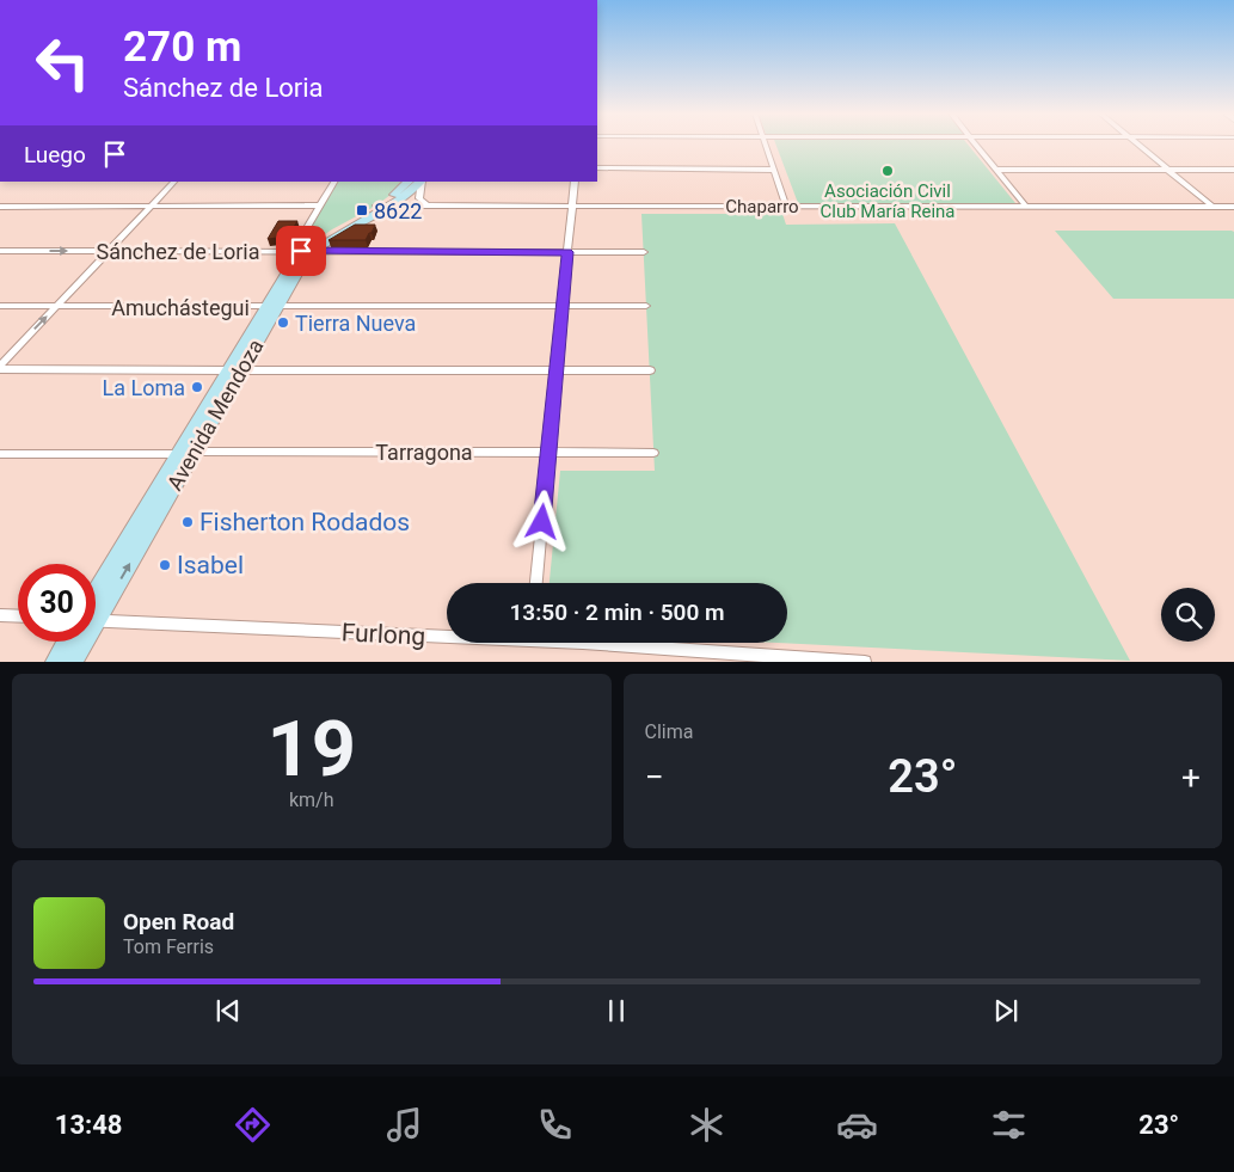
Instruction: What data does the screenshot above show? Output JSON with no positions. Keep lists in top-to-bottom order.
{
  "streets": {
    "main road": ["Avenida Mendoza"],
    "street": [
      "Chaparro",
      "Sánchez de Loria",
      "Amuchástegui",
      "Tarragona",
      "Furlong"
    ]
  },
  "crossings": [
    ["Chaparro", "Avenida Mendoza"],
    ["Sánchez de Loria", "Avenida Mendoza"],
    ["Amuchástegui", "Avenida Mendoza"],
    ["Avenida Mendoza", "Tarragona"]
  ],
  "places": {
    "other": [
      "Asociación Civil Club María Reina",
      "Tierra Nueva",
      "La Loma",
      "Fisherton Rodados",
      "Isabel"
    ],
    "transit": ["8622"]
  },
  "page": {
    "turn": ["270 m", "Sánchez de Loria"],
    "then": "Luego",
    "limit": "30",
    "trip": "13:50 · 2 min · 500 m",
    "tile": [
      ["19", "km/h"],
      "Clima"
    ],
    "heat": ["−", "23°", "+"],
    "song": ["Open Road", "Tom Ferris"],
    "tabs": ["13:48", "23°"]
  }
}
